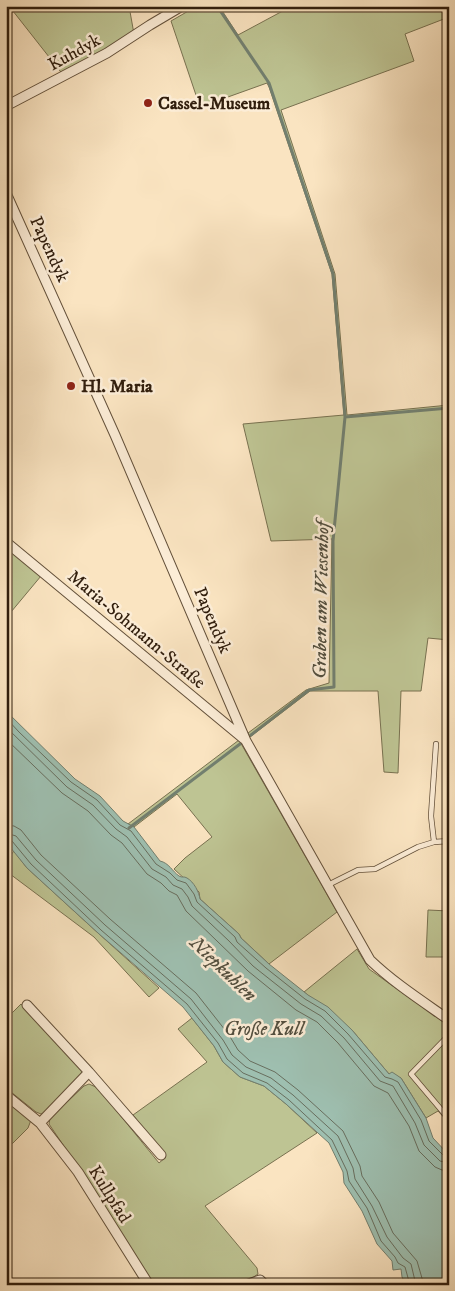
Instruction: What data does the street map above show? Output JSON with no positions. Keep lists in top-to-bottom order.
{
  "streets": {
    "street": [
      "Kuhdyk",
      "Papendyk",
      "Maria-Sohmann-Straße",
      "Kullpfad"
    ]
  },
  "crossings": [
    ["Papendyk", "Maria-Sohmann-Straße"]
  ],
  "water": ["Graben am Wiesenhof", "Niepkuhlen", "Große Kull"],
  "places": ["Cassel-Museum", "Hl. Maria"]
}
